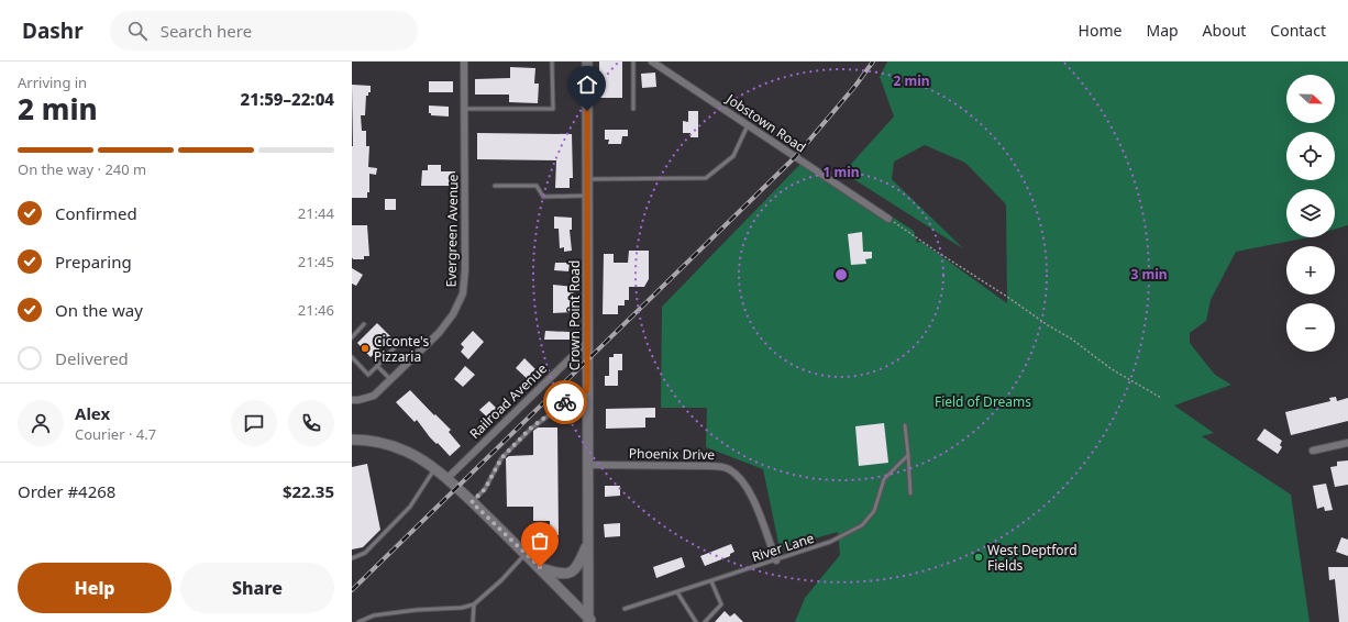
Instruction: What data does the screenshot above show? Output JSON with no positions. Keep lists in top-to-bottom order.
{
  "streets": {
    "main road": ["Crown Point Road"],
    "street": [
      "Jobstown Road",
      "Evergreen Avenue",
      "Railroad Avenue",
      "Phoenix Drive"
    ],
    "lane": ["River Lane"]
  },
  "crossings": [
    ["Crown Point Road", "Railroad Avenue"],
    ["Crown Point Road", "Phoenix Drive"],
    ["Phoenix Drive", "River Lane"]
  ],
  "parks": ["Field of Dreams"],
  "places": ["Ciconte's Pizzaria", "West Deptford Fields"],
  "north": "right",
  "page": {
    "header": "Dashr",
    "search": "Search here",
    "nav": [
      "Home",
      "Map",
      "About",
      "Contact"
    ],
    "heading": ["2 min", "Arriving in", "21:59–22:04"],
    "panel": [
      "Alex",
      "Courier · 4.7",
      "Order #4268",
      "$22.35"
    ],
    "map_buttons": ["+", "−"],
    "bar": "On the way · 240 m",
    "list": [
      ["Confirmed", "21:44"],
      ["Preparing", "21:45"],
      ["On the way", "21:46"],
      "Delivered"
    ],
    "buttons": ["Help", "Share"]
  },
  "rings": ["2 min", "1 min", "3 min"]
}
